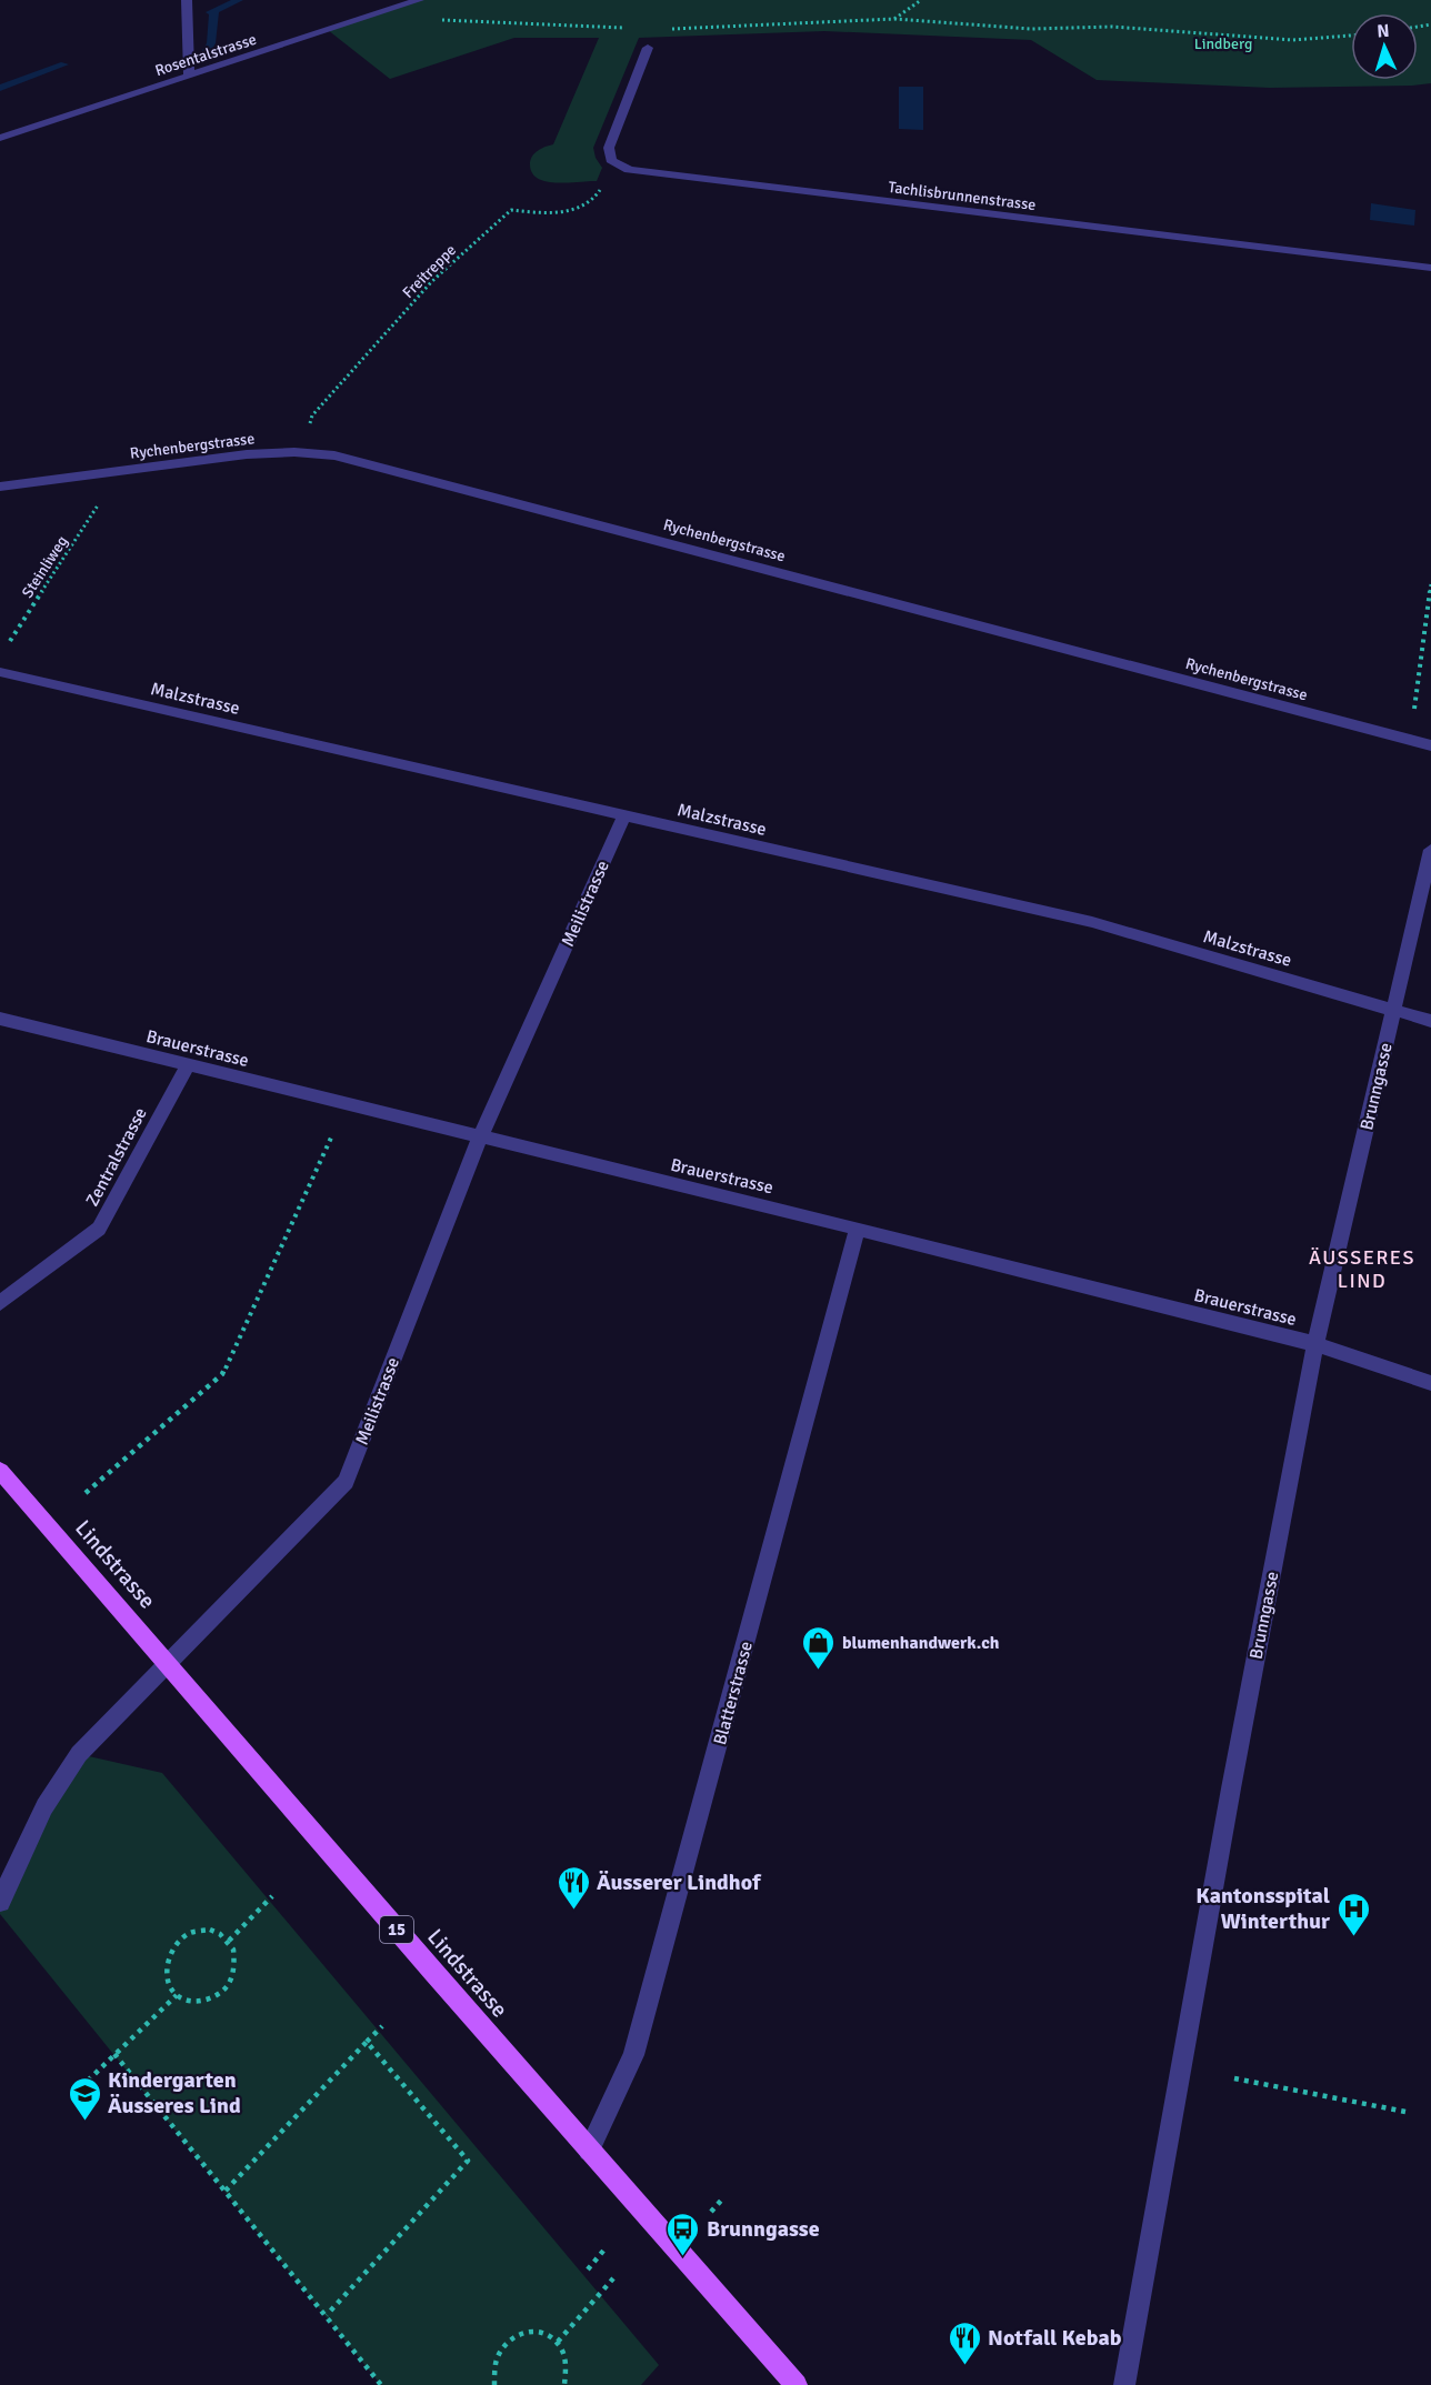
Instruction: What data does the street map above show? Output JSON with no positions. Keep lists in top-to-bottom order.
{
  "streets": {
    "main road": ["Lindstrasse", "15"],
    "street": [
      "Rosentalstrasse",
      "Tachlisbrunnenstrasse",
      "Rychenbergstrasse",
      "Malzstrasse",
      "Meilistrasse",
      "Brauerstrasse",
      "Brunngasse",
      "Zentralstrasse",
      "Blatterstrasse"
    ],
    "path": ["Freitreppe", "Steinliweg"]
  },
  "crossings": [
    ["Malzstrasse", "Meilistrasse"],
    ["Malzstrasse", "Brunngasse"],
    ["Meilistrasse", "Brauerstrasse"],
    ["Meilistrasse", "Lindstrasse"],
    ["Brauerstrasse", "Brunngasse"],
    ["Brauerstrasse", "Zentralstrasse"],
    ["Brauerstrasse", "Blatterstrasse"],
    ["Lindstrasse", "Blatterstrasse"]
  ],
  "districts": ["ÄUSSERES LIND"],
  "parks": ["Lindberg"],
  "places": {
    "shop": ["blumenhandwerk.ch"],
    "restaurant": ["Äusserer Lindhof", "Notfall Kebab"],
    "hospital": ["Kantonsspital Winterthur"],
    "school or university": ["Kindergarten Äusseres Lind"],
    "bus stop": ["Brunngasse"]
  },
  "north": "top"
}
